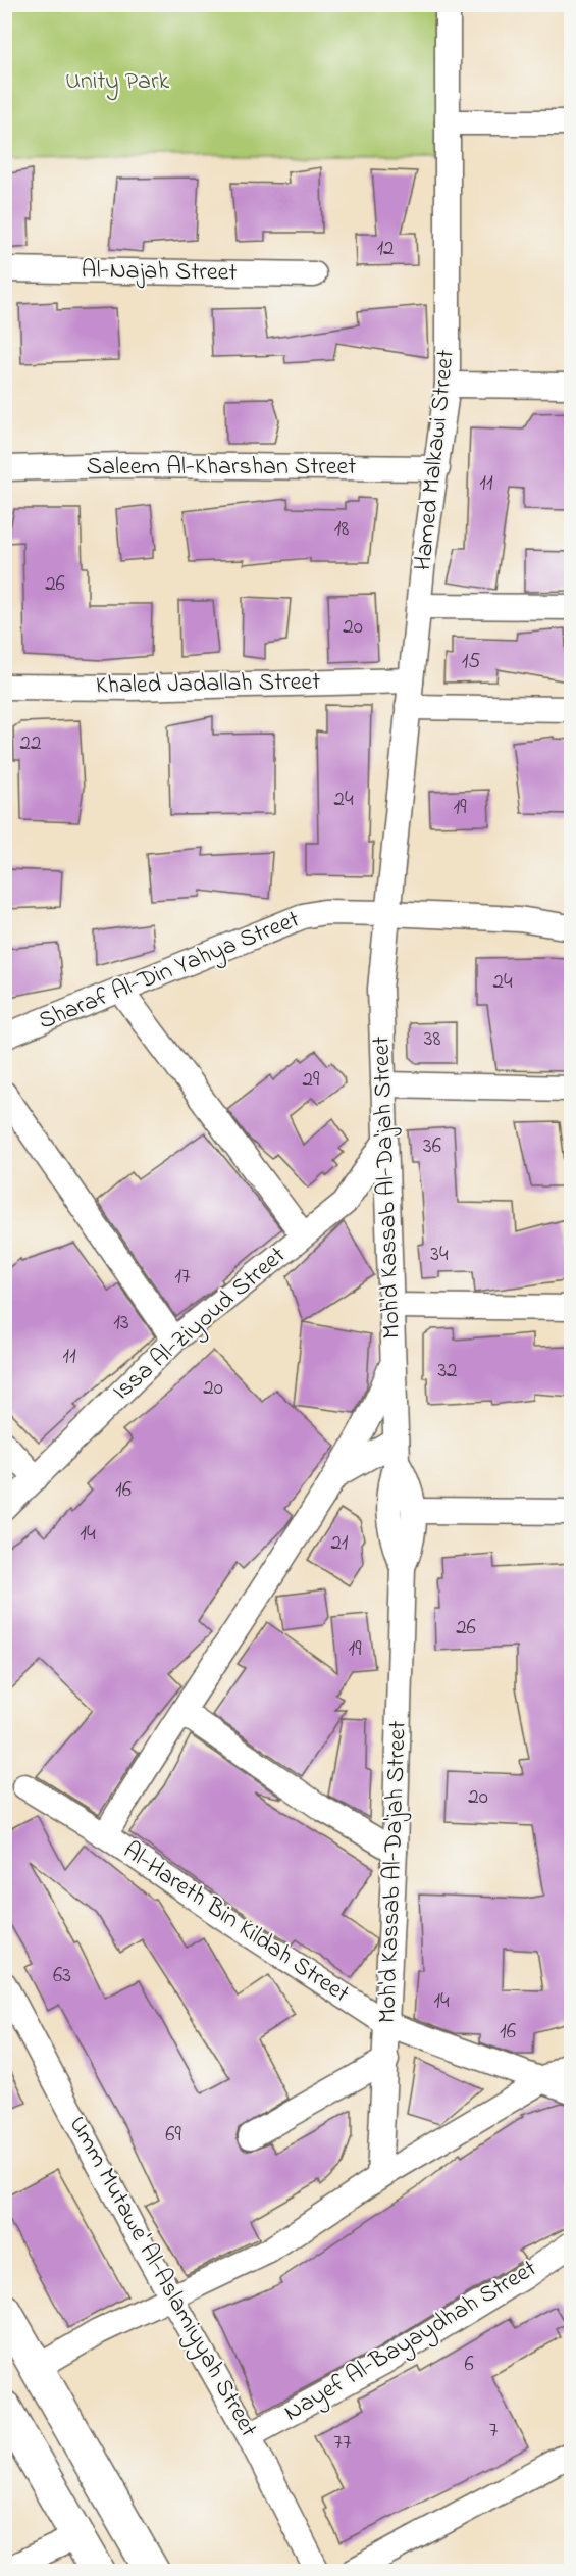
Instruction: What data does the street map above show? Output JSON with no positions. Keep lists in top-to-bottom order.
{
  "streets": {
    "street": [
      "Al-Najah Street",
      "Hamed Malkawi Street",
      "Saleem Al-Kharshan Street",
      "Khaled Jadallah Street",
      "Sharaf Al-Din Yahya Street",
      "Moh'd Kassab Al-Da'jah Street",
      "Issa Al-Ziyoud Street",
      "Al-Hareth Bin Kildah Street",
      "Umm Mutawe' Al-Aslamiyyah Street",
      "Nayef Al-Bayaydhah Street"
    ]
  },
  "crossings": [
    ["Hamed Malkawi Street", "Saleem Al-Kharshan Street"],
    ["Hamed Malkawi Street", "Khaled Jadallah Street"],
    ["Hamed Malkawi Street", "Sharaf Al-Din Yahya Street"],
    ["Hamed Malkawi Street", "Moh'd Kassab Al-Da'jah Street"],
    ["Sharaf Al-Din Yahya Street", "Moh'd Kassab Al-Da'jah Street"],
    ["Moh'd Kassab Al-Da'jah Street", "Issa Al-Ziyoud Street"],
    ["Moh'd Kassab Al-Da'jah Street", "Al-Hareth Bin Kildah Street"],
    ["Umm Mutawe' Al-Aslamiyyah Street", "Nayef Al-Bayaydhah Street"]
  ],
  "parks": ["Unity Park"],
  "house_numbers": [
    "12",
    "11",
    "18",
    "26",
    "20",
    "15",
    "22",
    "24",
    "19",
    "24",
    "38",
    "29",
    "36",
    "34",
    "17",
    "13",
    "11",
    "32",
    "20",
    "16",
    "14",
    "21",
    "26",
    "19",
    "20",
    "63",
    "14",
    "16",
    "69",
    "6",
    "7",
    "77"
  ]
}
